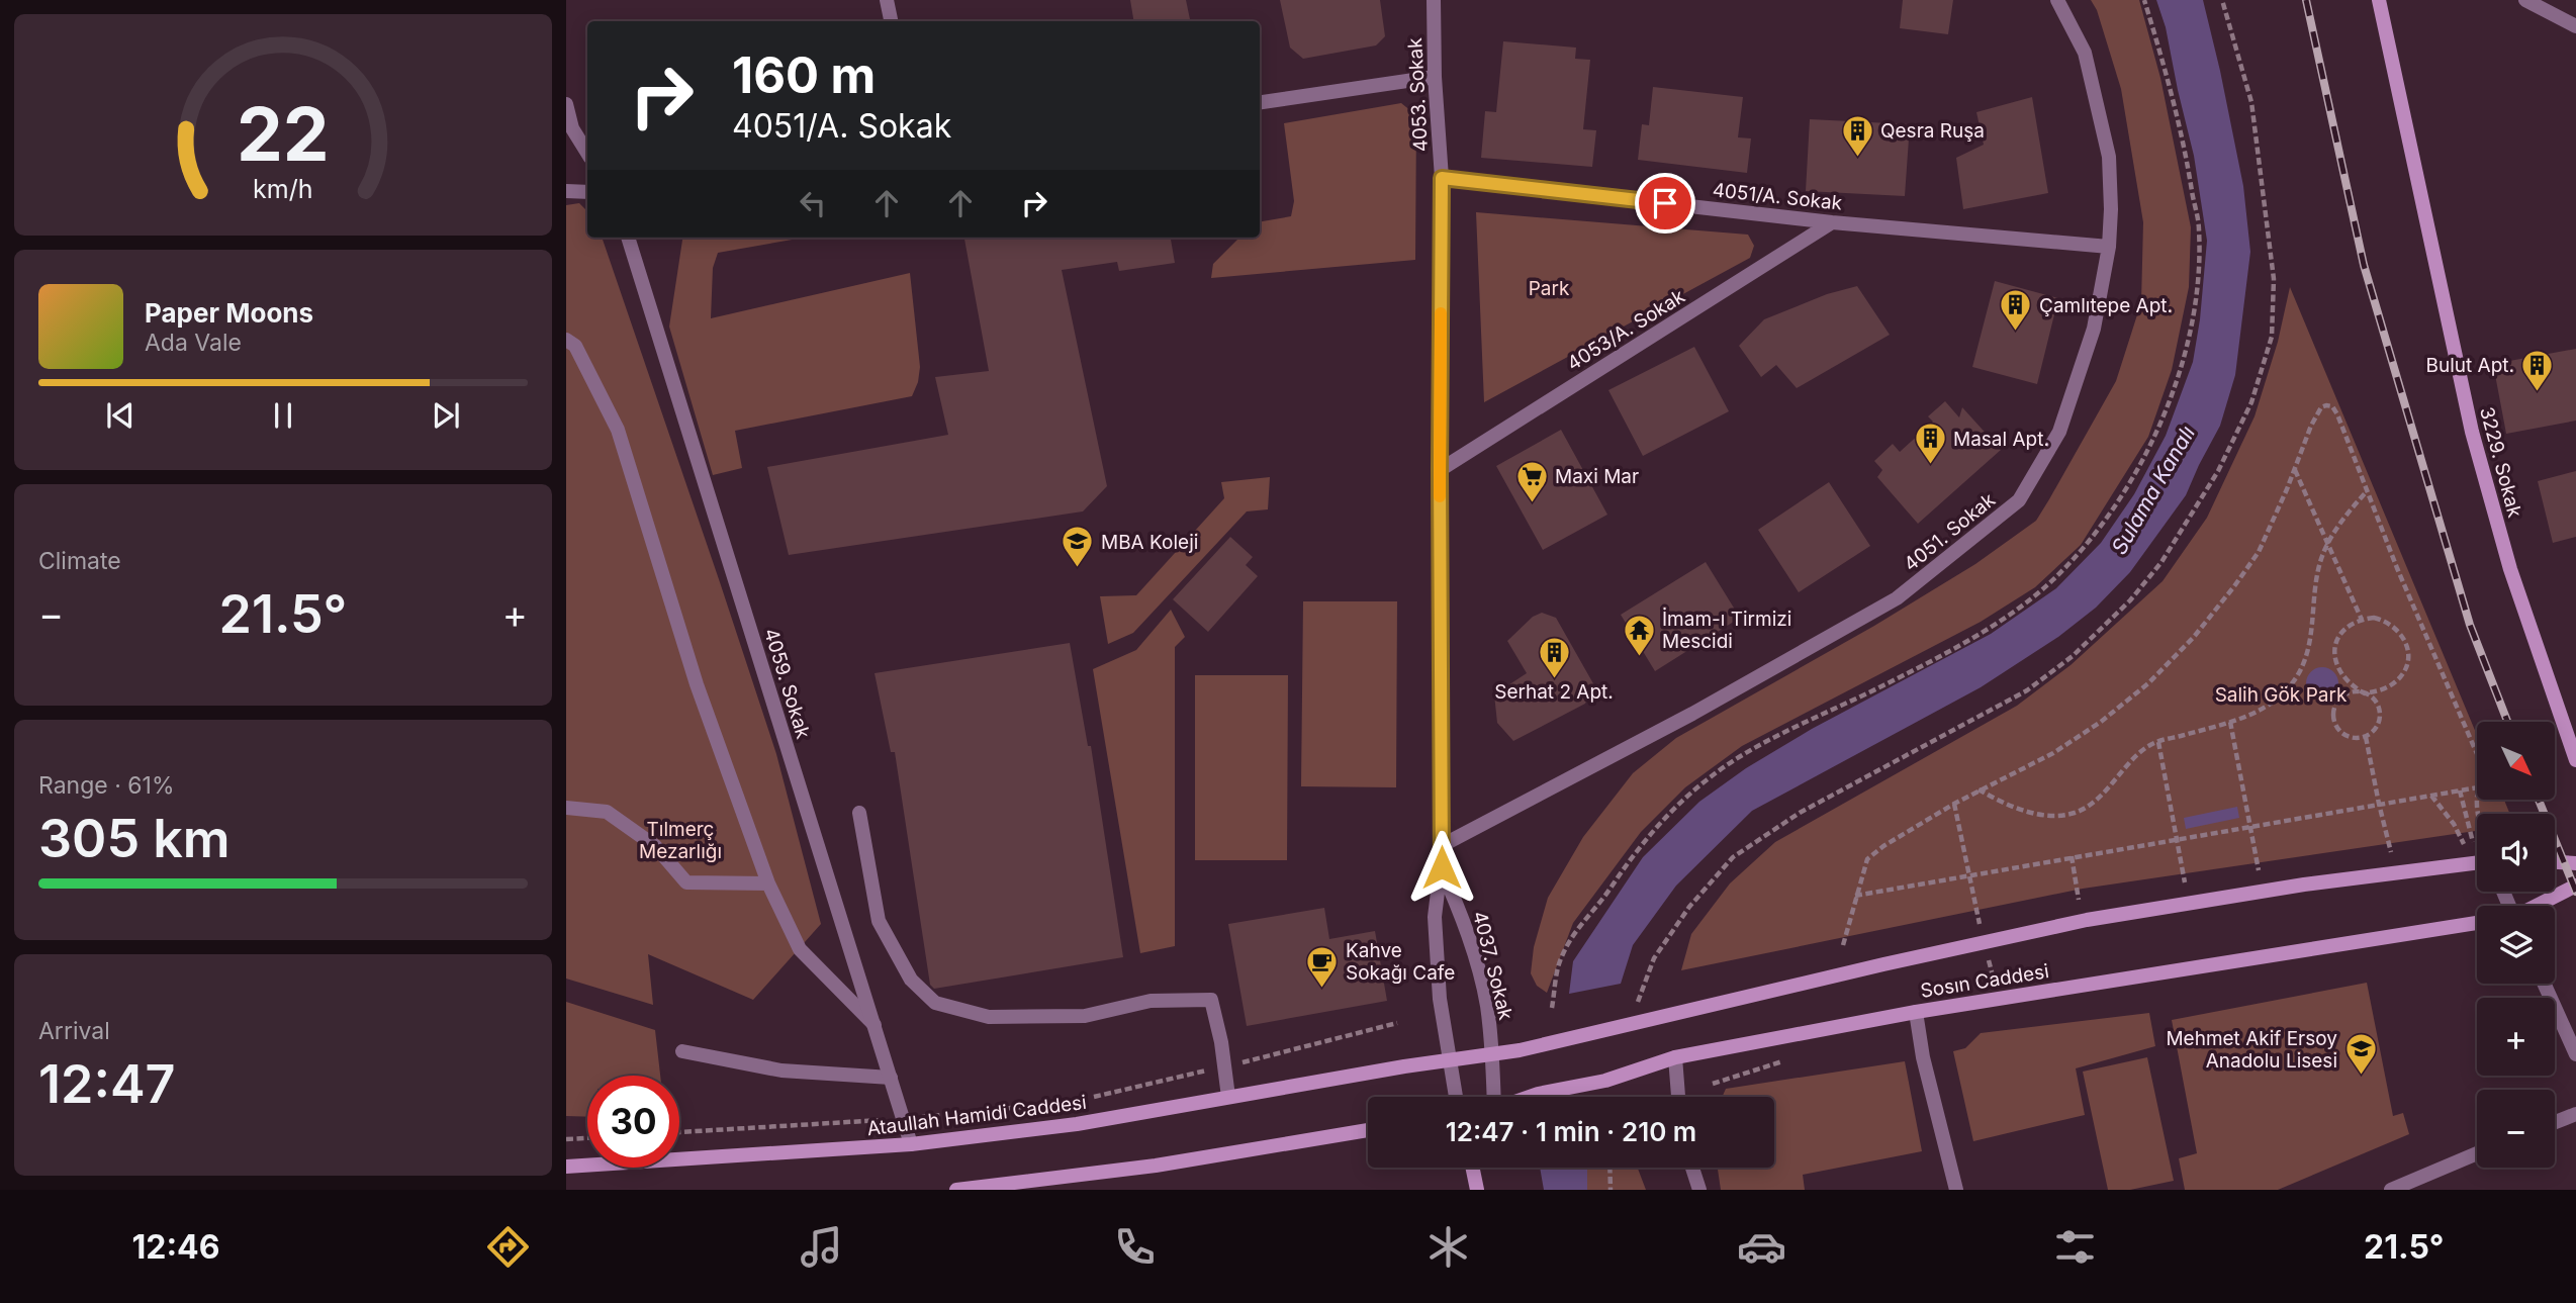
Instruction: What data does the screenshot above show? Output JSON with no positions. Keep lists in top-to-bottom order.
{
  "streets": {
    "street": [
      "4053. Sokak",
      "4051/A. Sokak",
      "4053/A. Sokak",
      "3229. Sokak",
      "4051. Sokak",
      "4059. Sokak",
      "4037. Sokak",
      "Sosın Caddesi",
      "Ataullah Hamidi Caddesi"
    ]
  },
  "crossings": [
    ["4053. Sokak", "4051/A. Sokak"],
    ["4053. Sokak", "4053/A. Sokak"],
    ["4053. Sokak", "4051. Sokak"],
    ["4053. Sokak", "4037. Sokak"],
    ["4051/A. Sokak", "4053/A. Sokak"],
    ["4051/A. Sokak", "4051. Sokak"],
    ["4059. Sokak", "Ataullah Hamidi Caddesi"],
    ["4037. Sokak", "Ataullah Hamidi Caddesi"]
  ],
  "water": ["Sulama Kanalı"],
  "parks": ["Park", "Salih Gök Park", "Tılmerç Mezarlığı"],
  "places": {
    "building": [
      "Qesra Ruşa",
      "Çamlıtepe Apt.",
      "Bulut Apt.",
      "Masal Apt.",
      "Serhat 2 Apt."
    ],
    "supermarket": ["Maxi Mar"],
    "school or university": ["MBA Koleji", "Mehmet Akif Ersoy Anadolu Lisesi"],
    "temple": ["İmam-ı Tirmizi Mescidi"],
    "cafe": ["Kahve Sokağı Cafe"]
  },
  "north": "bottom right",
  "page": {
    "turn": ["160 m", "4051/A. Sokak"],
    "song": ["Paper Moons", "Ada Vale"],
    "tile": [
      "Climate",
      ["Range · 61%", "305 km"],
      ["Arrival", "12:47"]
    ],
    "heat": ["−", "21.5°", "+"],
    "map_buttons": ["+", "−"],
    "limit": "30",
    "trip": "12:47 · 1 min · 210 m",
    "tabs": ["12:46", "21.5°"],
    "gauge": ["22", "km/h"]
  }
}
